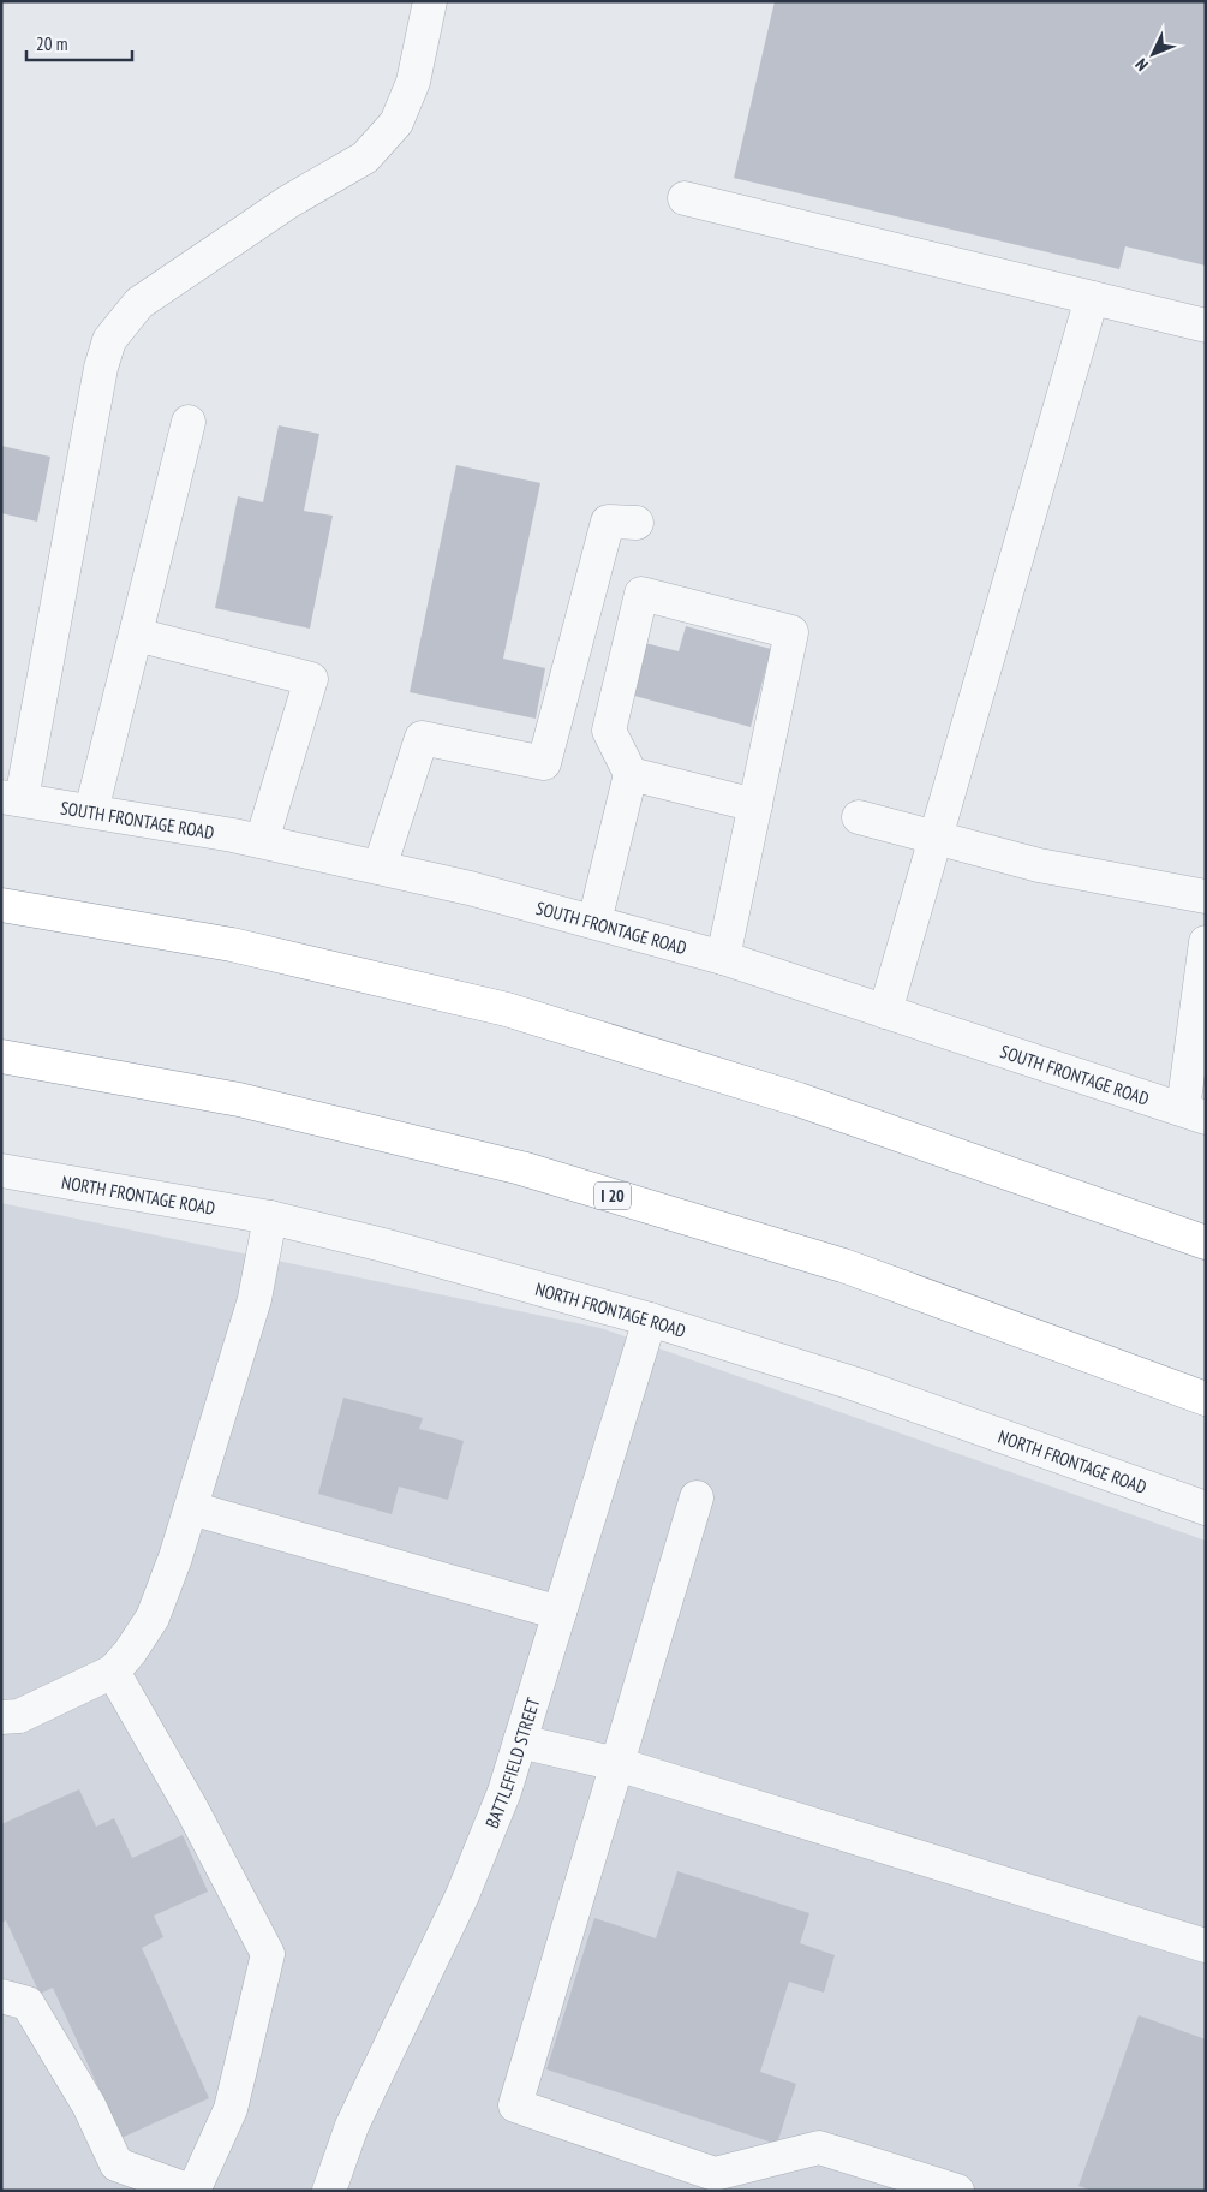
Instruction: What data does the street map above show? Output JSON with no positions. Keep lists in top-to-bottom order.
{
  "streets": {
    "highway": ["I 20"],
    "street": ["SOUTH FRONTAGE ROAD", "NORTH FRONTAGE ROAD", "BATTLEFIELD STREET"]
  },
  "crossings": [
    ["NORTH FRONTAGE ROAD", "BATTLEFIELD STREET"]
  ],
  "scale_bar": "20 m",
  "north": "bottom left"
}
